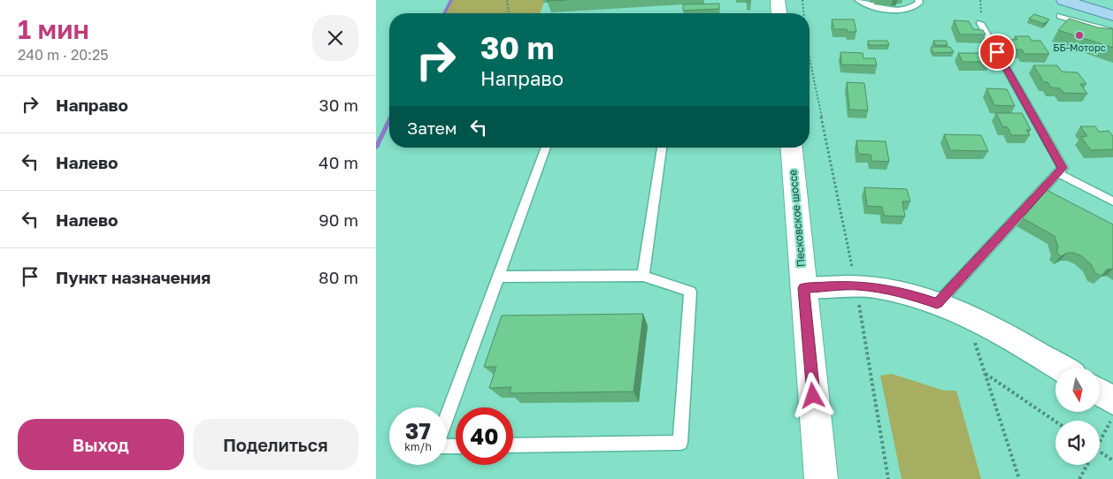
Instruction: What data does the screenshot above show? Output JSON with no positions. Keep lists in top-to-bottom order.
{
  "streets": {
    "street": ["Песковское шоссе"]
  },
  "places": ["ББ-Моторс"],
  "north": "bottom",
  "page": {
    "heading": ["1 мин", "240 m · 20:25"],
    "turn": ["30 m", "Направо"],
    "list": [
      {
        "name": "Направо",
        "value": "30 m"
      },
      {
        "name": "Налево",
        "value": "40 m"
      },
      {
        "name": "Налево",
        "value": "90 m"
      },
      {
        "name": "Пункт назначения",
        "value": "80 m"
      }
    ],
    "then": "Затем",
    "speed": "37 km/h",
    "limit": "40",
    "buttons": ["Выход", "Поделиться"]
  }
}
